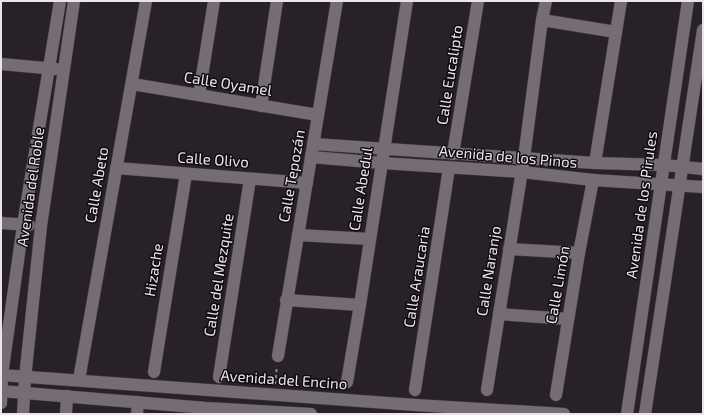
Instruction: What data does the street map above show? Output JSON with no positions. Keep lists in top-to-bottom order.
{
  "streets": {
    "street": [
      "Calle Eucalipto",
      "Calle Oyamel",
      "Avenida de los Pinos",
      "Calle Olivo",
      "Calle Tepozán",
      "Calle Abeto",
      "Avenida del Roble",
      "Calle Abedul",
      "Avenida de los Pirules",
      "Hizache",
      "Calle Naranjo",
      "Calle del Mezquite",
      "Calle Araucaria",
      "Calle Limón",
      "Avenida del Encino"
    ]
  },
  "crossings": [
    ["Calle Eucalipto", "Avenida de los Pinos"],
    ["Calle Oyamel", "Calle Tepozán"],
    ["Calle Oyamel", "Calle Abeto"],
    ["Avenida de los Pinos", "Calle Tepozán"],
    ["Avenida de los Pinos", "Calle Abedul"],
    ["Avenida de los Pinos", "Avenida de los Pirules"],
    ["Avenida de los Pinos", "Calle Naranjo"],
    ["Avenida de los Pinos", "Calle Araucaria"],
    ["Avenida de los Pinos", "Calle Limón"],
    ["Calle Olivo", "Calle Tepozán"],
    ["Calle Olivo", "Calle Abeto"],
    ["Calle Olivo", "Hizache"],
    ["Calle Olivo", "Calle del Mezquite"],
    ["Avenida del Roble", "Avenida del Encino"]
  ]
}
